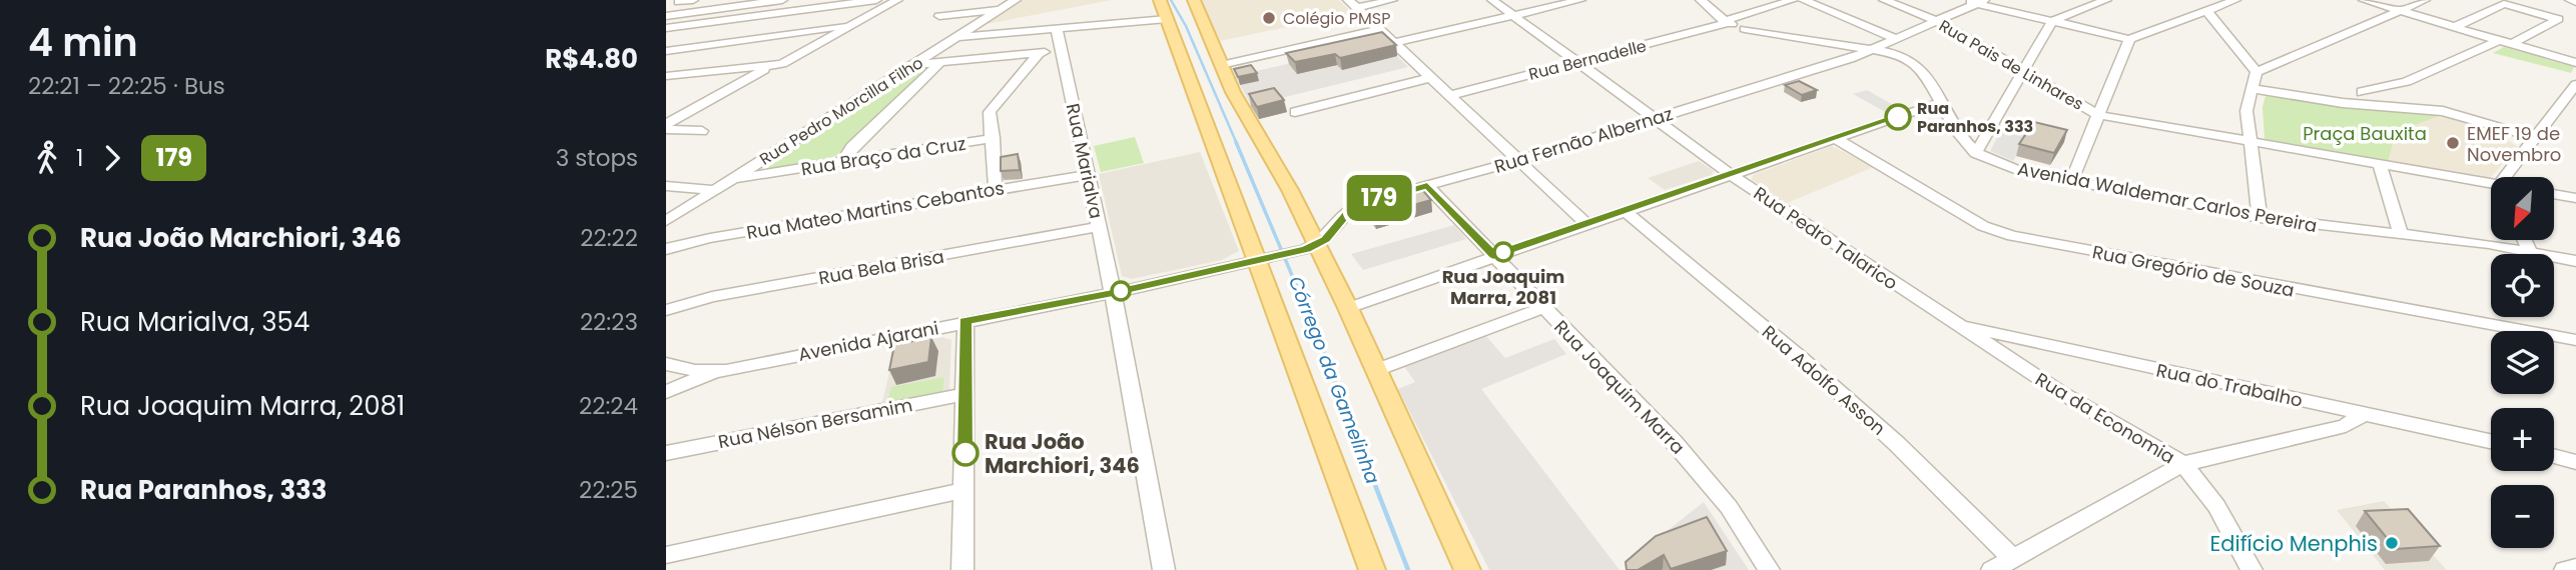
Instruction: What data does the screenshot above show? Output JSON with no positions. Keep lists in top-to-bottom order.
{
  "streets": {
    "street": [
      "Rua Bernadelle",
      "Rua Pais de Linhares",
      "Rua Pedro Morcilla Filho",
      "Rua Fernão Albernaz",
      "Rua Braço da Cruz",
      "Rua Marialva",
      "Avenida Waldemar Carlos Pereira",
      "Rua Mateo Martins Cebantos",
      "Rua Pedro Talarico",
      "Rua Bela Brisa",
      "Rua Gregório de Souza",
      "Avenida Ajarani",
      "Rua Adolfo Asson",
      "Rua do Trabalho",
      "Rua Joaquim Marra",
      "Rua da Economia",
      "Rua Nélson Bersamim"
    ]
  },
  "crossings": [
    ["Rua Bernadelle", "Avenida Waldemar Carlos Pereira"],
    ["Rua Bernadelle", "Rua Pedro Talarico"],
    ["Rua Pais de Linhares", "Rua Fernão Albernaz"],
    ["Rua Pedro Morcilla Filho", "Rua Braço da Cruz"],
    ["Rua Fernão Albernaz", "Avenida Waldemar Carlos Pereira"],
    ["Rua Fernão Albernaz", "Rua Pedro Talarico"],
    ["Rua Fernão Albernaz", "Avenida Ajarani"],
    ["Rua Fernão Albernaz", "Rua Joaquim Marra"],
    ["Rua Marialva", "Rua Mateo Martins Cebantos"],
    ["Rua Marialva", "Rua Bela Brisa"],
    ["Rua Marialva", "Avenida Ajarani"],
    ["Rua Pedro Talarico", "Rua do Trabalho"],
    ["Rua Pedro Talarico", "Rua da Economia"],
    ["Rua do Trabalho", "Rua da Economia"]
  ],
  "water": ["Córrego da Gamelinha"],
  "parks": ["Praça Bauxita"],
  "places": [
    "Colégio PMSP",
    "Rua Paranhos, 333",
    "EMEF 19 de Novembro",
    "Rua Joaquim Marra, 2081",
    "Rua João Marchiori, 346",
    "Edifício Menphis"
  ],
  "lines": ["bus line 179"],
  "north": "bottom left",
  "page": {
    "heading": ["4 min", "22:21 – 22:25 · Bus", "R$4.80"],
    "on_map": "179",
    "legs": ["1", "179", "3 stops"],
    "map_buttons": ["+", "−"],
    "list": [
      {
        "name": "Rua João Marchiori, 346",
        "value": "22:22"
      },
      {
        "name": "Rua Marialva, 354",
        "value": "22:23"
      },
      {
        "name": "Rua Joaquim Marra, 2081",
        "value": "22:24"
      },
      {
        "name": "Rua Paranhos, 333",
        "value": "22:25"
      }
    ]
  }
}
